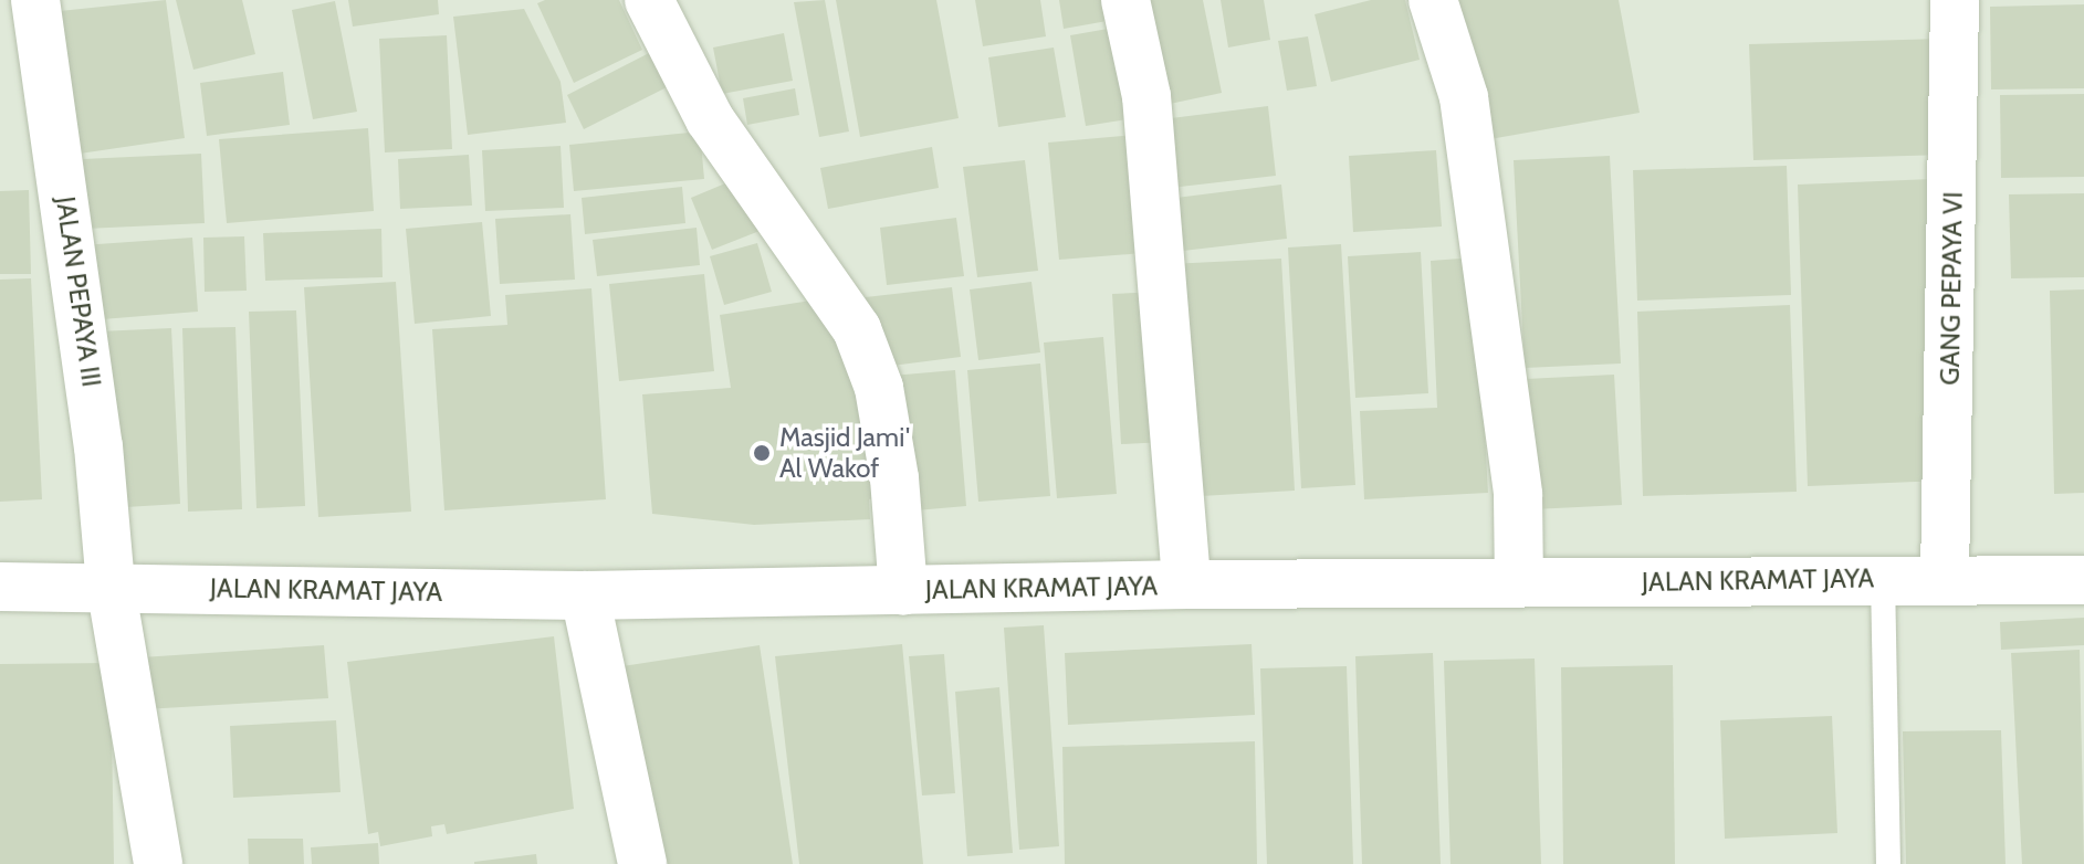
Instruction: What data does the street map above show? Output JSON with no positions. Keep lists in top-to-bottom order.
{
  "streets": {
    "street": ["GANG PEPAYA VI", "JALAN PEPAYA III", "JALAN KRAMAT JAYA"]
  },
  "crossings": [
    ["GANG PEPAYA VI", "JALAN KRAMAT JAYA"],
    ["JALAN PEPAYA III", "JALAN KRAMAT JAYA"]
  ],
  "places": ["Masjid Jami' Al Wakof"]
}
